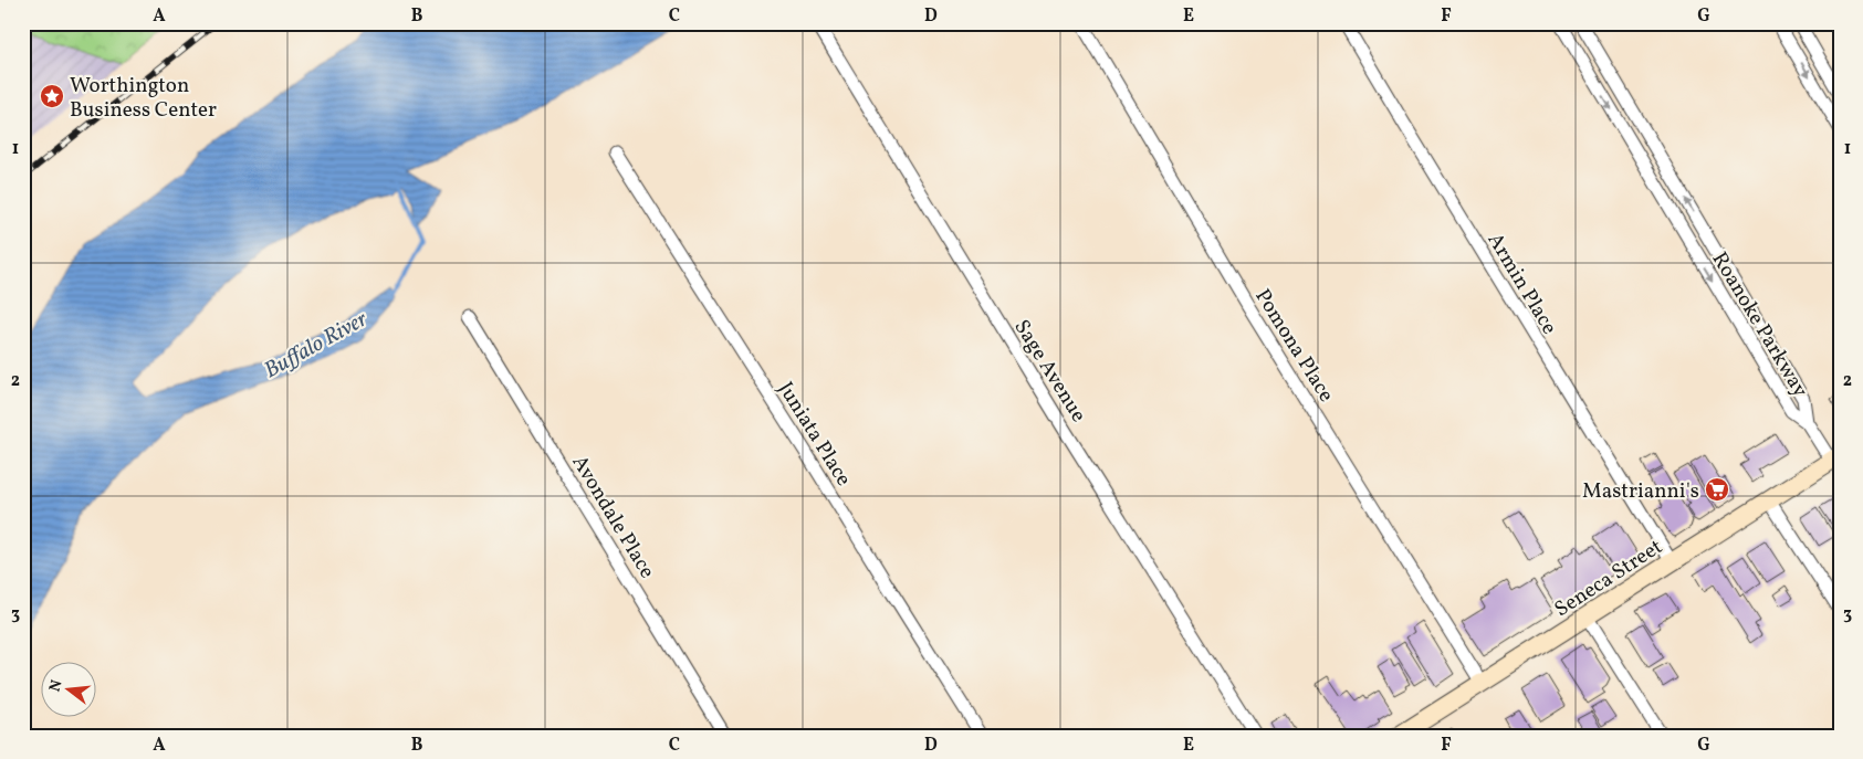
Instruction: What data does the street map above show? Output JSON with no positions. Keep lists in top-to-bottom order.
{
  "streets": {
    "main road": ["Seneca Street"],
    "street": [
      "Armin Place",
      "Roanoke Parkway",
      "Pomona Place",
      "Sage Avenue",
      "Juniata Place",
      "Avondale Place"
    ]
  },
  "crossings": [
    ["Armin Place", "Seneca Street"],
    ["Roanoke Parkway", "Seneca Street"],
    ["Pomona Place", "Seneca Street"]
  ],
  "water": ["Buffalo River"],
  "places": {
    "place": ["Worthington Business Center"],
    "supermarket": ["Mastrianni's"]
  },
  "north": "left",
  "grid": {
    "columns": [
      "A",
      "B",
      "C",
      "D",
      "E",
      "F",
      "G"
    ],
    "rows": ["1", "2", "3"]
  }
}
